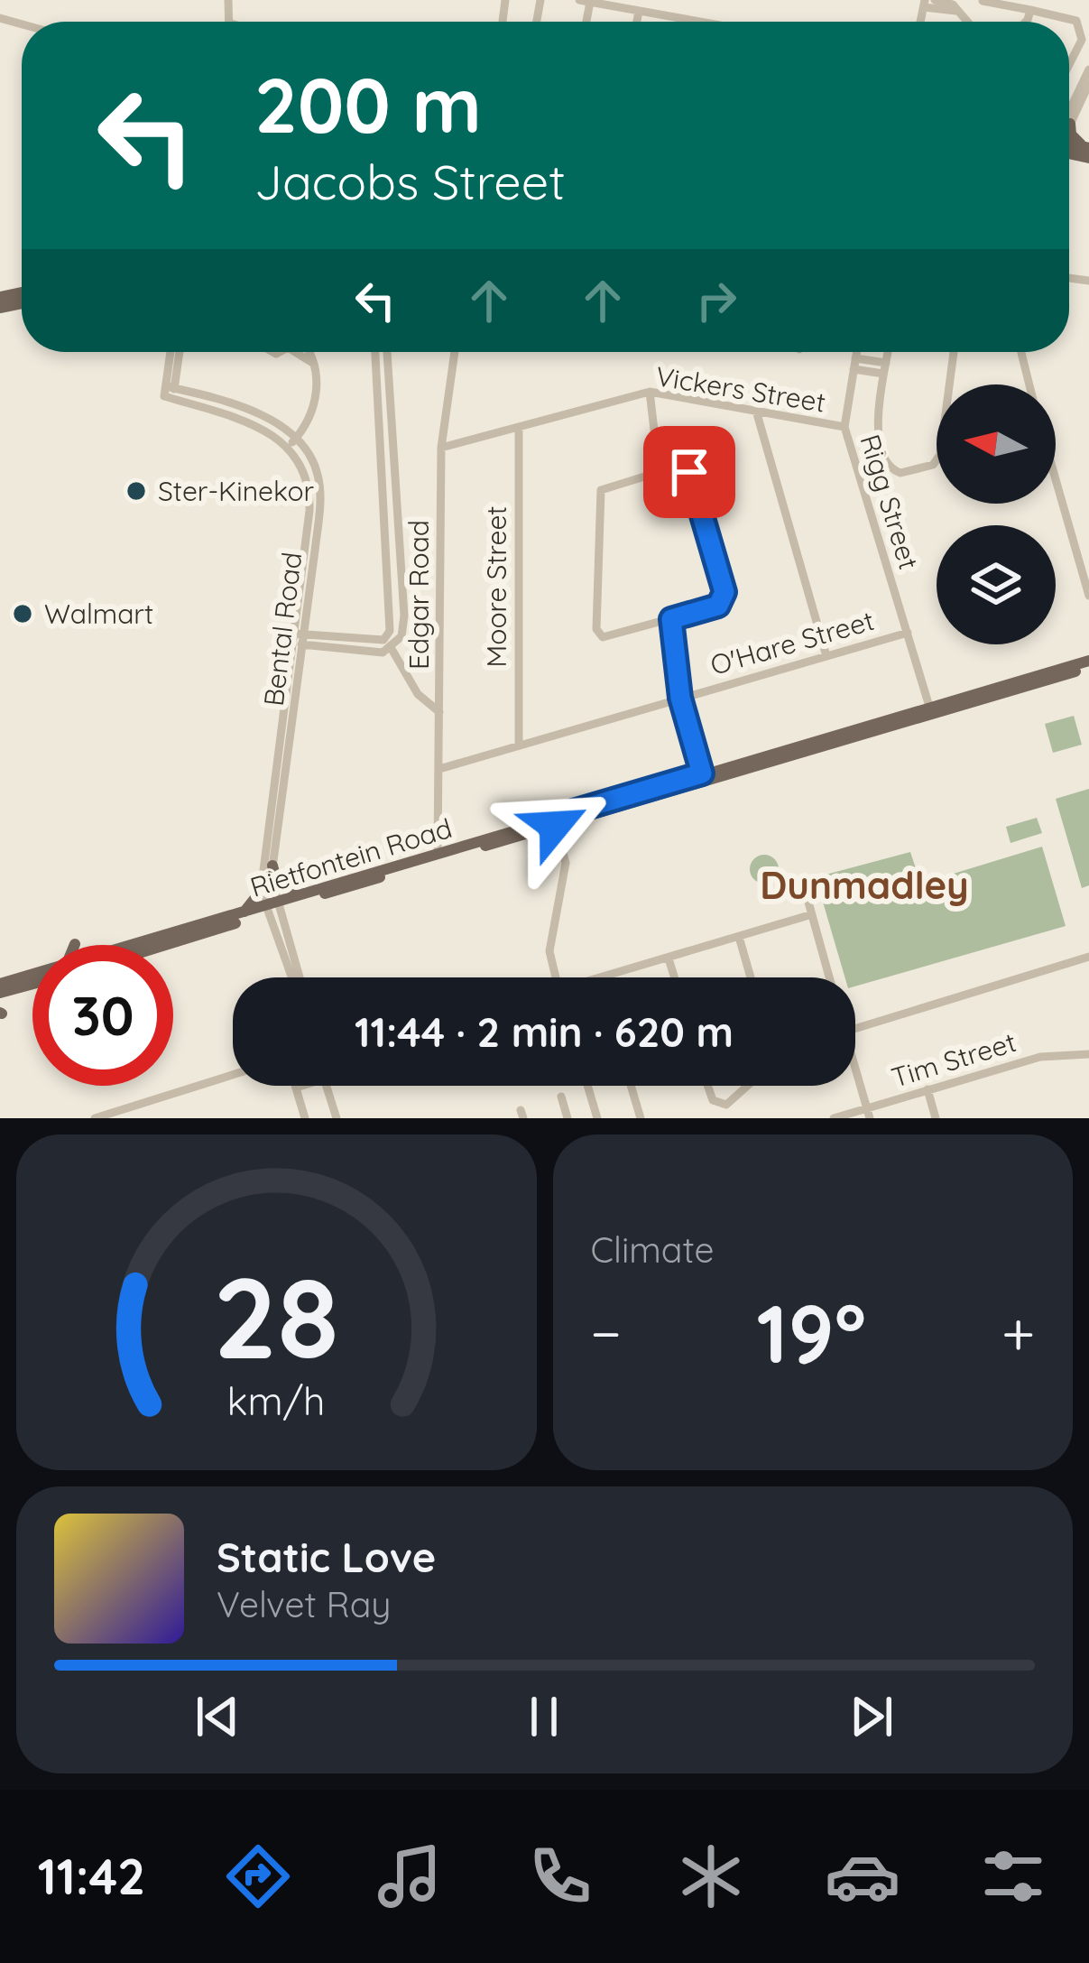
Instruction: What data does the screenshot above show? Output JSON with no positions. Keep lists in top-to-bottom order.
{
  "streets": {
    "main road": ["Rietfontein Road"],
    "street": [
      "Vickers Street",
      "Rigg Street",
      "Moore Street",
      "Edgar Road",
      "Bental Road",
      "O'Hare Street",
      "Tim Street"
    ]
  },
  "crossings": [
    ["Vickers Street", "Rigg Street"],
    ["Vickers Street", "Moore Street"],
    ["Vickers Street", "Edgar Road"],
    ["Rigg Street", "O'Hare Street"],
    ["Rigg Street", "Rietfontein Road"],
    ["Moore Street", "O'Hare Street"],
    ["Edgar Road", "O'Hare Street"],
    ["Edgar Road", "Rietfontein Road"],
    ["Bental Road", "Rietfontein Road"]
  ],
  "districts": ["Dunmadley"],
  "places": ["Ster-Kinekor", "Walmart"],
  "north": "left",
  "page": {
    "turn": ["200 m", "Jacobs Street"],
    "limit": "30",
    "trip": "11:44 · 2 min · 620 m",
    "tile": "Climate",
    "heat": ["−", "19°", "+"],
    "song": ["Static Love", "Velvet Ray"],
    "tabs": "11:42",
    "gauge": ["28", "km/h"]
  }
}
